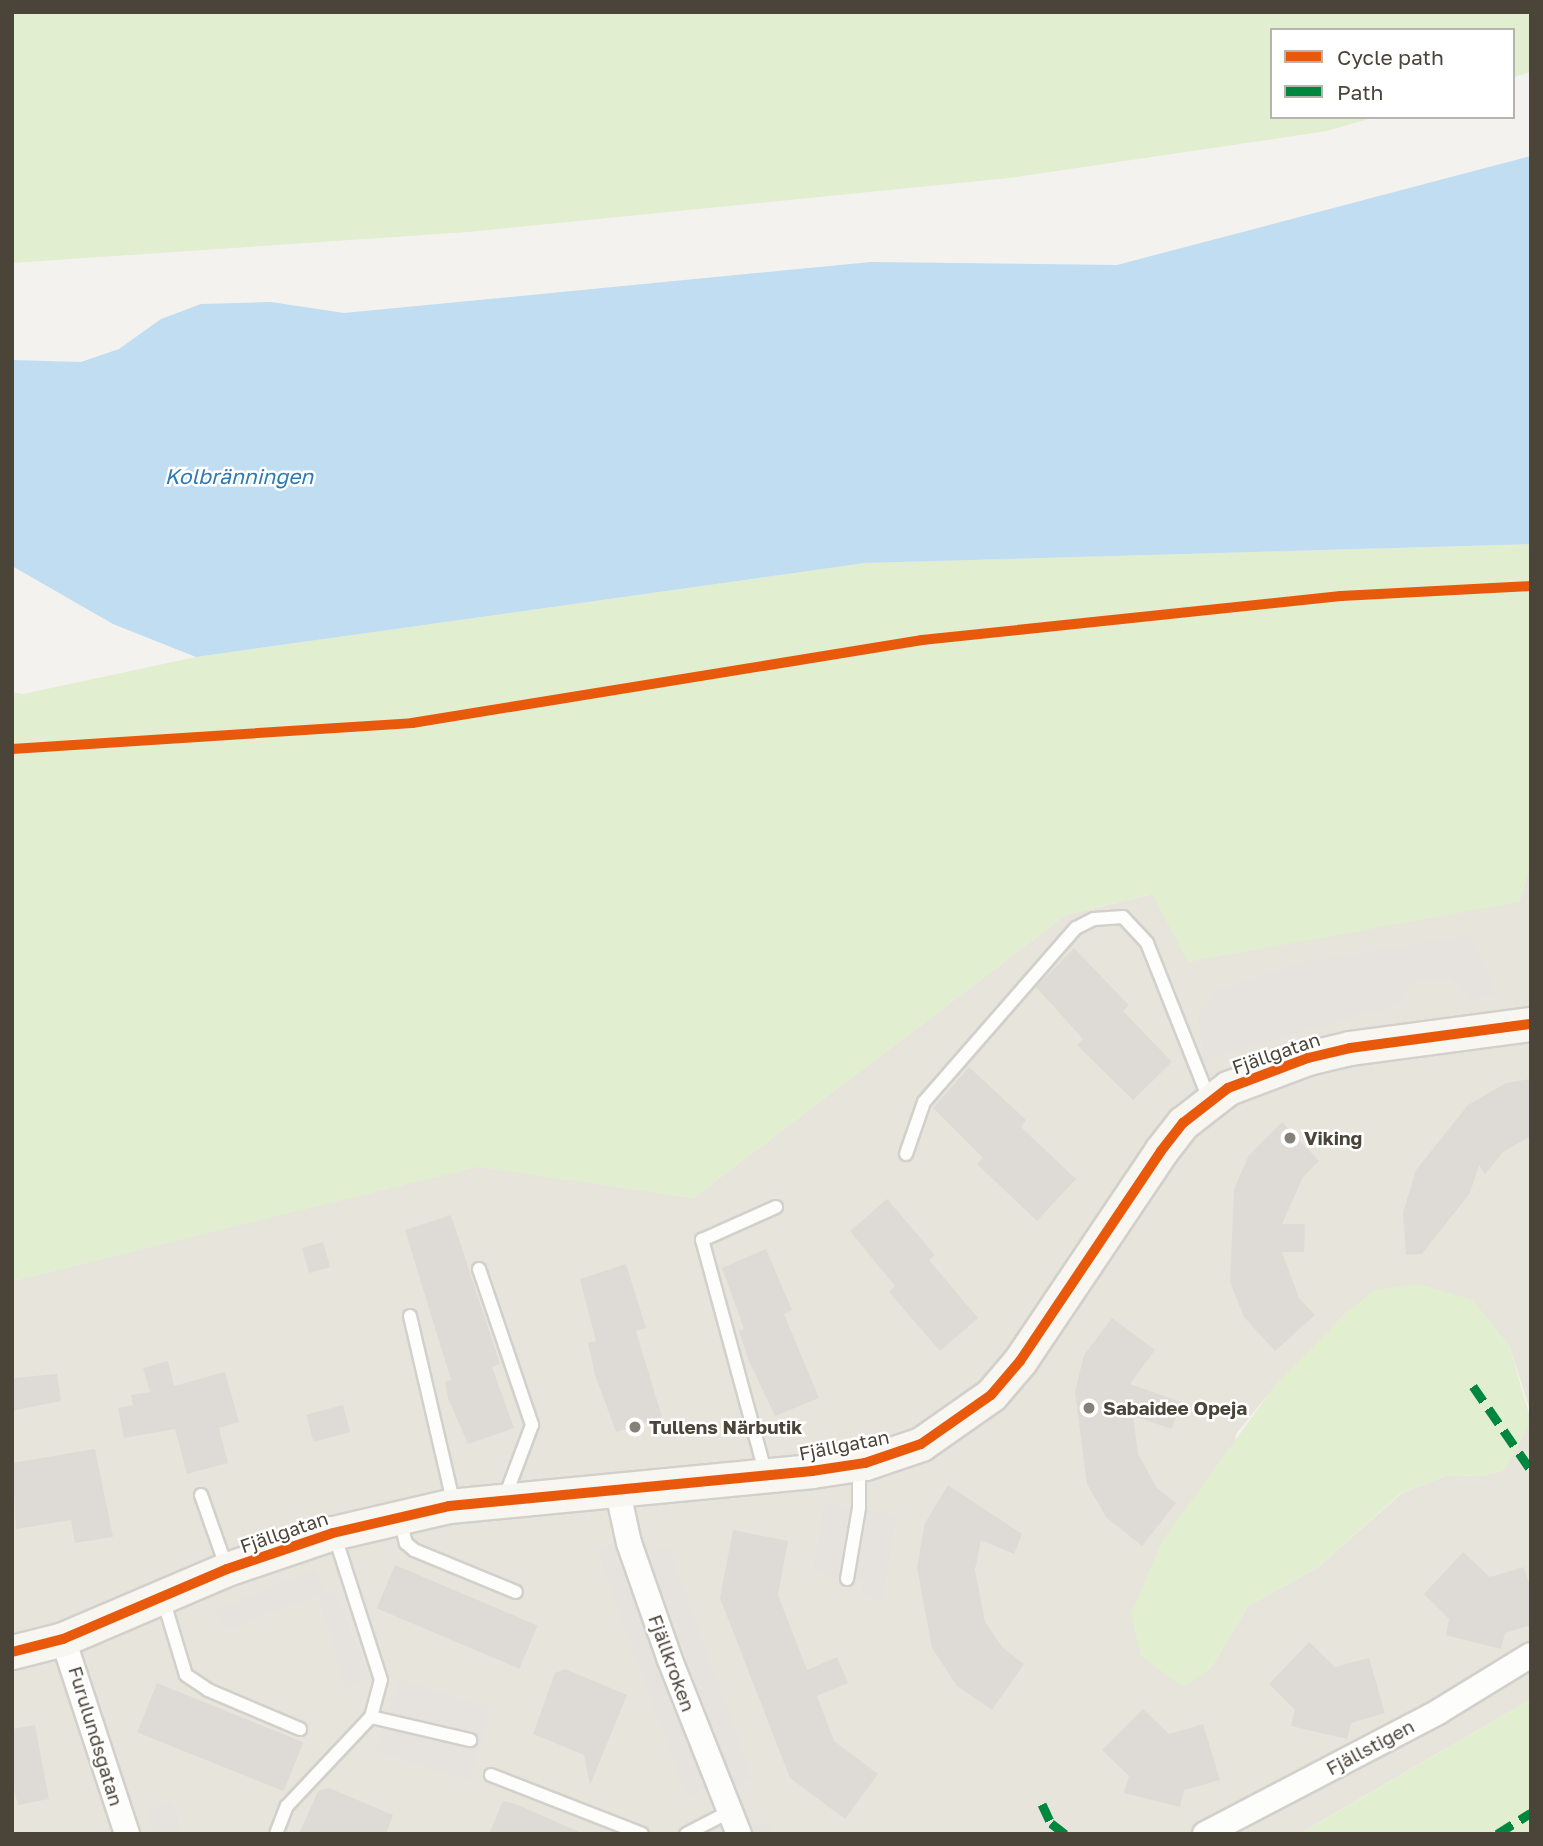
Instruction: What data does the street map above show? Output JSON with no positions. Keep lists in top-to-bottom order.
{
  "streets": {
    "street": [
      "Fjällgatan",
      "Fjällkroken",
      "Furulundsgatan",
      "Fjällstigen"
    ]
  },
  "crossings": [
    ["Fjällgatan", "Fjällkroken"],
    ["Fjällgatan", "Furulundsgatan"]
  ],
  "water": ["Kolbränningen"],
  "places": ["Viking", "Sabaidee Opeja", "Tullens Närbutik"],
  "legend": ["Cycle path", "Path"]
}
